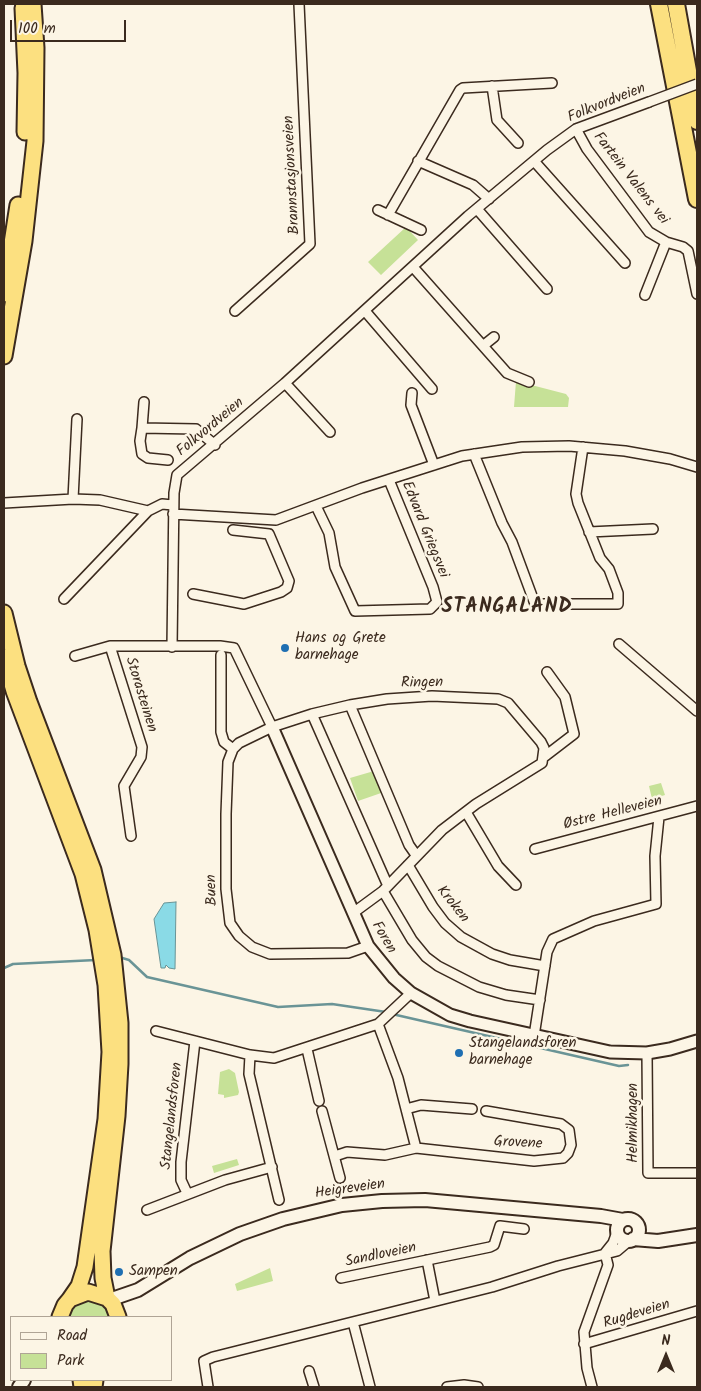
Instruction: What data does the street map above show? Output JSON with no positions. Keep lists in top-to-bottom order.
{
  "streets": {
    "main road": ["Heigreveien"],
    "street": [
      "Folkvordveien",
      "Brannstasjonsveien",
      "Fartein Valens vei",
      "Edvard Griegsvei",
      "Ringen",
      "Storasteinen",
      "Østre Helleveien",
      "Buen",
      "Kroken",
      "Foren",
      "Stangelandsforen",
      "Helmikhagen",
      "Grovene",
      "Sandloveien",
      "Rugdeveien"
    ]
  },
  "crossings": [
    ["Folkvordveien", "Fartein Valens vei"],
    ["Folkvordveien", "Edvard Griegsvei"],
    ["Folkvordveien", "Foren"],
    ["Ringen", "Foren"],
    ["Buen", "Foren"],
    ["Foren", "Helmikhagen"]
  ],
  "districts": ["STANGALAND"],
  "places": ["Hans og Grete barnehage", "Stangelandsforen barnehage", "Sampen"],
  "legend": ["Road", "Park"],
  "scale_bar": "100 m",
  "north": "top"
}
